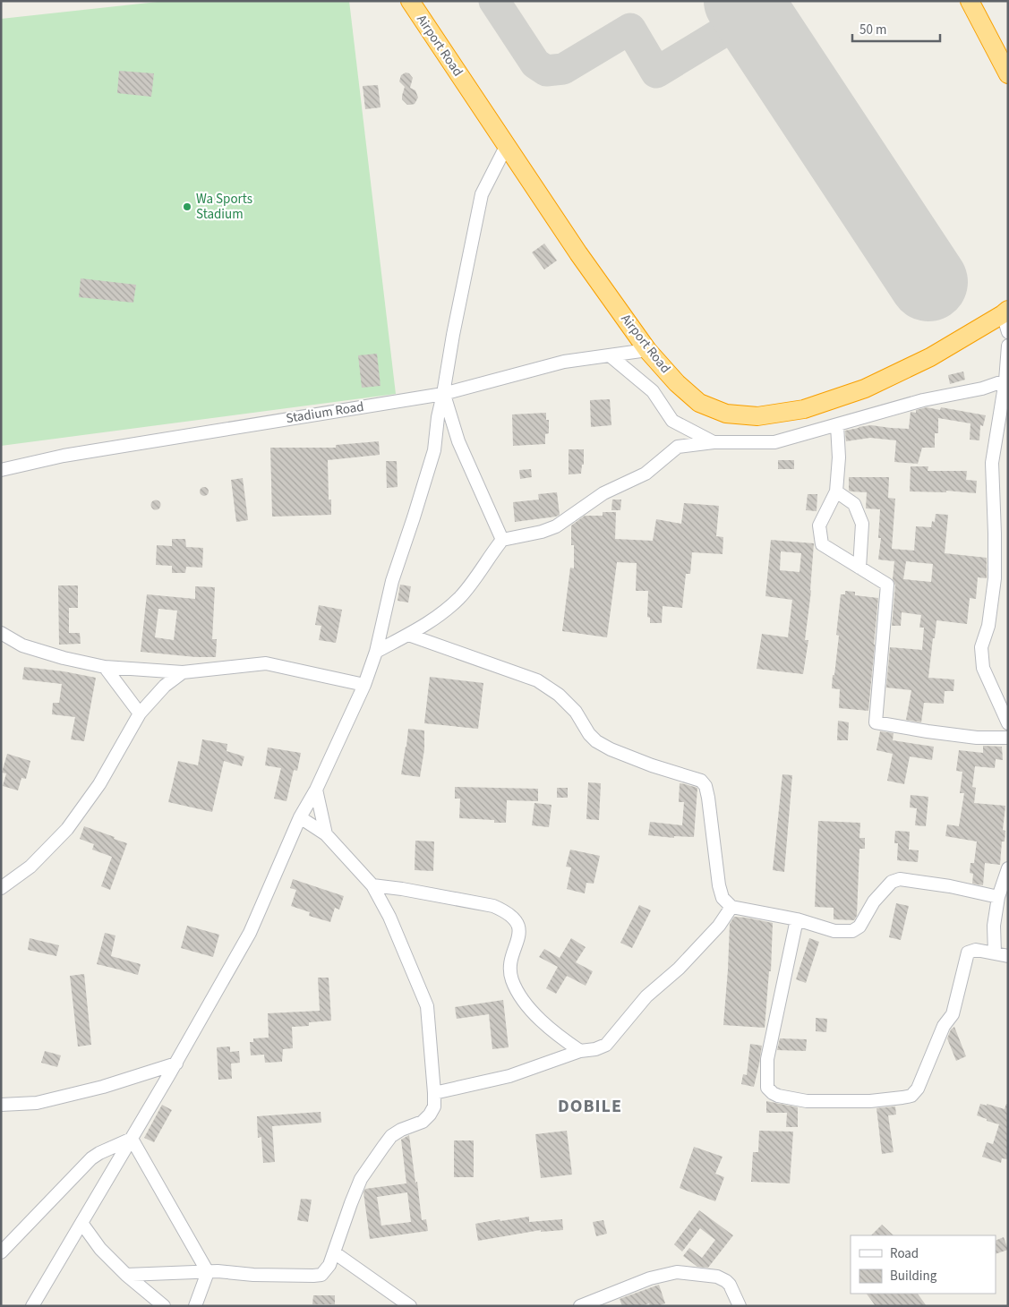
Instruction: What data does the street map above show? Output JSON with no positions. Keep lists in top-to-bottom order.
{
  "streets": {
    "highway": ["Airport Road"],
    "street": ["Stadium Road"]
  },
  "crossings": [
    ["Airport Road", "Stadium Road"]
  ],
  "districts": ["DOBILE"],
  "places": ["Wa Sports Stadium"],
  "legend": ["Road", "Building"],
  "scale_bar": "50 m"
}
